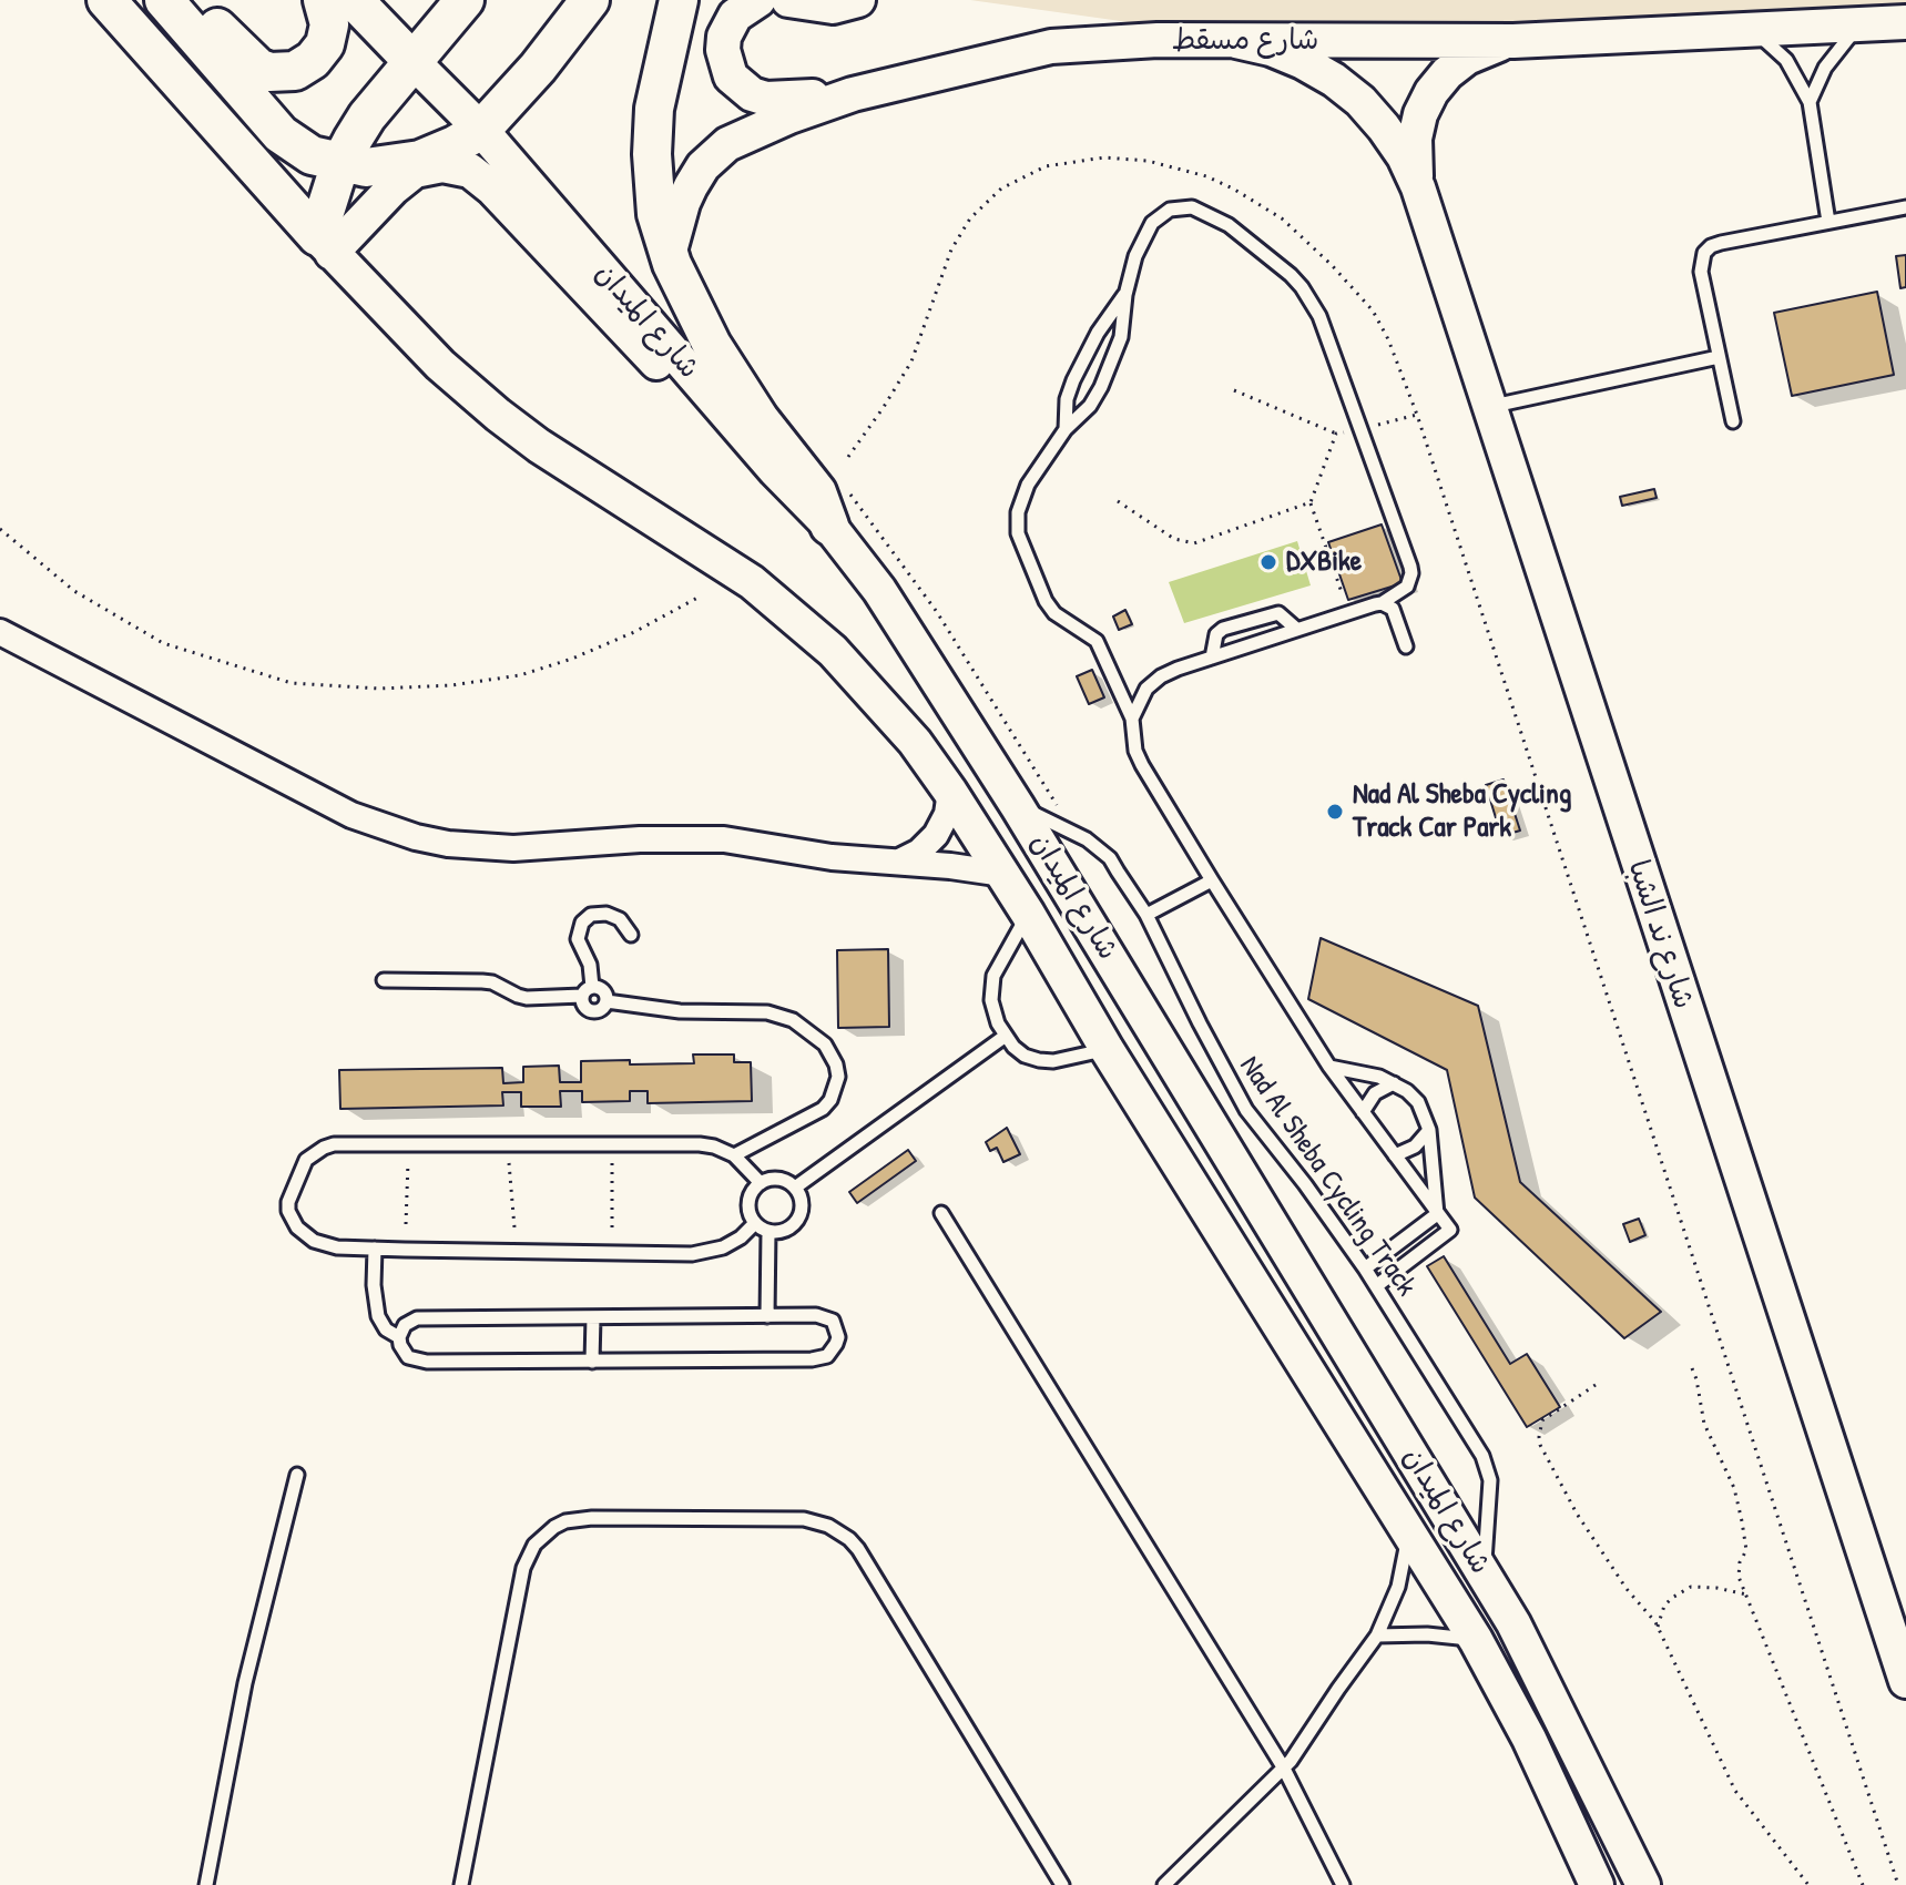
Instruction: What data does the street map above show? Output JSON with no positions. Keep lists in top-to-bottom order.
{
  "streets": {
    "main road": ["شارع الميدان"],
    "street": ["شارع مسقط", "شارع ند الشبا"],
    "lane": ["Nad Al Sheba Cycling Track"]
  },
  "crossings": [
    ["شارع مسقط", "شارع ند الشبا"],
    ["شارع الميدان", "Nad Al Sheba Cycling Track"]
  ],
  "places": ["DXBike", "Nad Al Sheba Cycling Track Car Park"]
}
